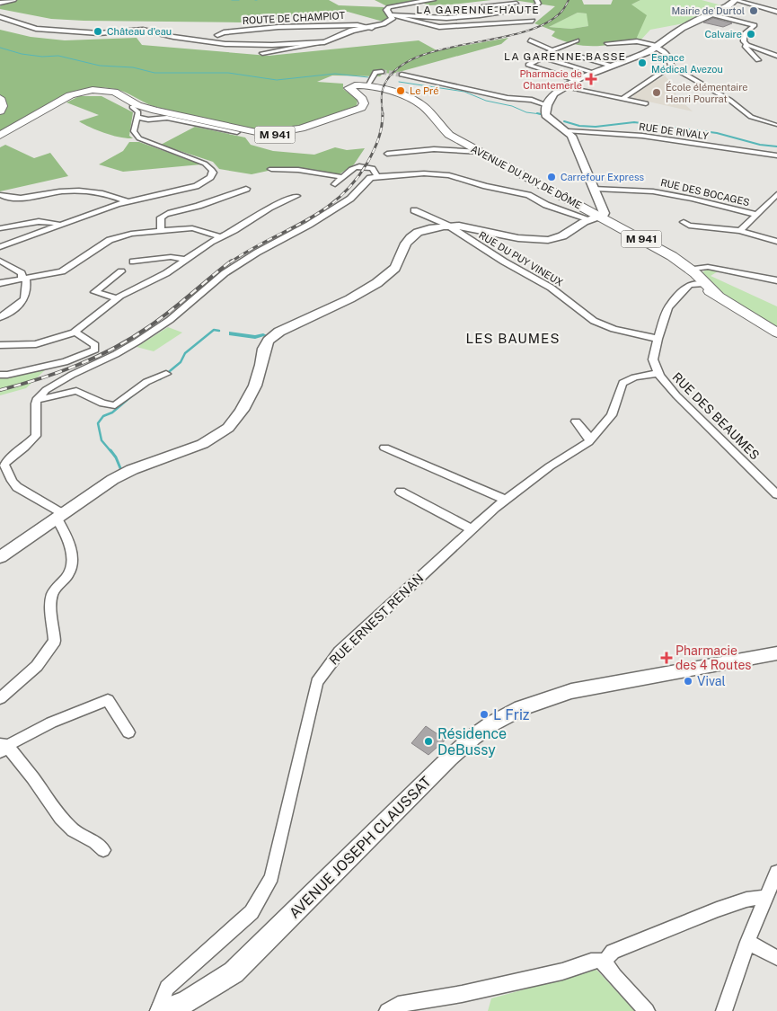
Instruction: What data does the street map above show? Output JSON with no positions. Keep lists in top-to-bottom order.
{
  "streets": {
    "main road": ["M 941", "AVENUE DU PUY DE DÔME", "AVENUE JOSEPH CLAUSSAT"],
    "street": [
      "ROUTE DE CHAMPIOT",
      "RUE DE RIVALY",
      "RUE DES BOCAGES",
      "RUE DU PUY VINEUX",
      "RUE DES BEAUMES",
      "RUE ERNEST RENAN"
    ]
  },
  "crossings": [
    ["M 941", "AVENUE DU PUY DE DÔME"],
    ["RUE DES BEAUMES", "RUE ERNEST RENAN"],
    ["RUE ERNEST RENAN", "AVENUE JOSEPH CLAUSSAT"]
  ],
  "districts": ["LA GARENNE-HAUTE", "LA GARENNE BASSE", "LES BAUMES"],
  "places": {
    "other": [
      "Mairie de Durtol",
      "Château d'eau",
      "Calvaire",
      "Espace Médical Avezou",
      "Le Pré",
      "École élémentaire Henri Pourrat",
      "Carrefour Express",
      "Vival",
      "L Friz",
      "Résidence DeBussy"
    ],
    "health": ["Pharmacie de Chantemerle", "Pharmacie des 4 Routes"]
  }
}
